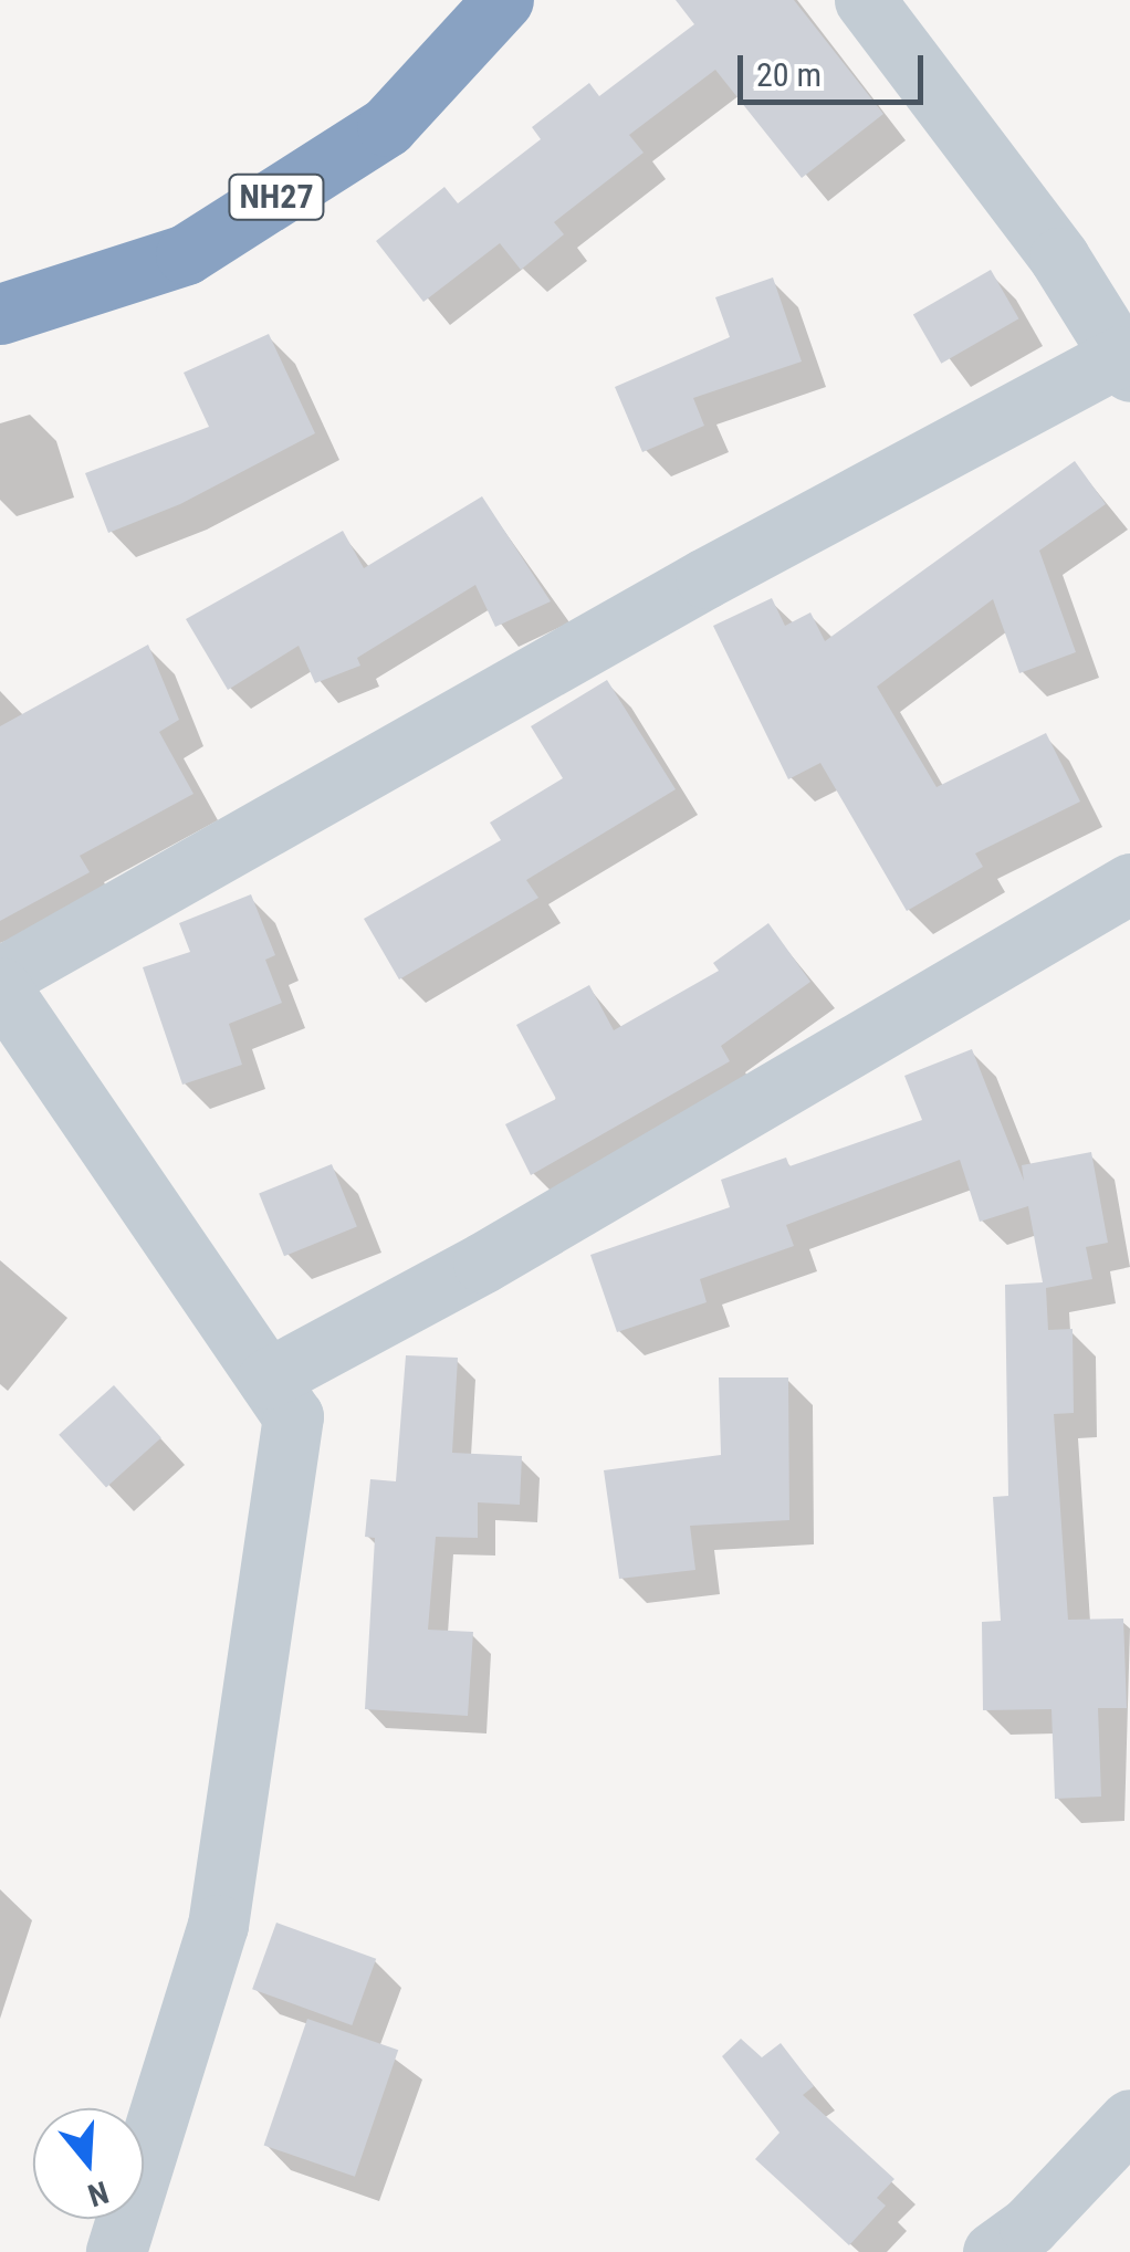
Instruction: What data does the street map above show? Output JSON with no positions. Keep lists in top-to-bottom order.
{
  "streets": {
    "highway": ["NH27"]
  },
  "scale_bar": "20 m",
  "north": "bottom"
}
